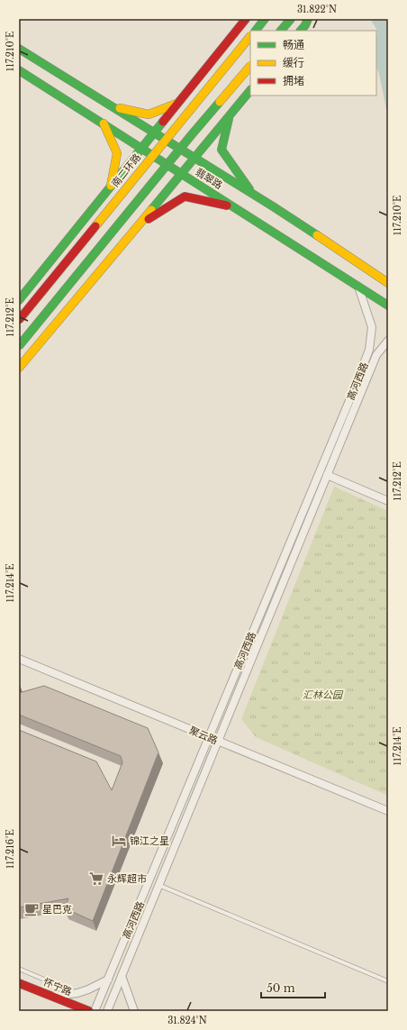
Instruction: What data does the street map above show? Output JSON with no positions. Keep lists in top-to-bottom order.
{
  "streets": {
    "main road": ["南二环路", "翡翠路", "怀宁路"],
    "street": ["高河西路", "聚云路"]
  },
  "crossings": [
    ["翡翠路", "高河西路"],
    ["高河西路", "聚云路"]
  ],
  "parks": ["汇林公园"],
  "places": {
    "hotel": ["锦江之星"],
    "supermarket": ["永辉超市"],
    "cafe": ["星巴克"]
  },
  "legend": ["畅通", "缓行", "拥堵"],
  "scale_bar": "50 m",
  "coordinates": [
    "31.822°N",
    "117.210°E",
    "117.212°E",
    "117.214°E",
    "117.216°E",
    "31.824°N"
  ]
}
